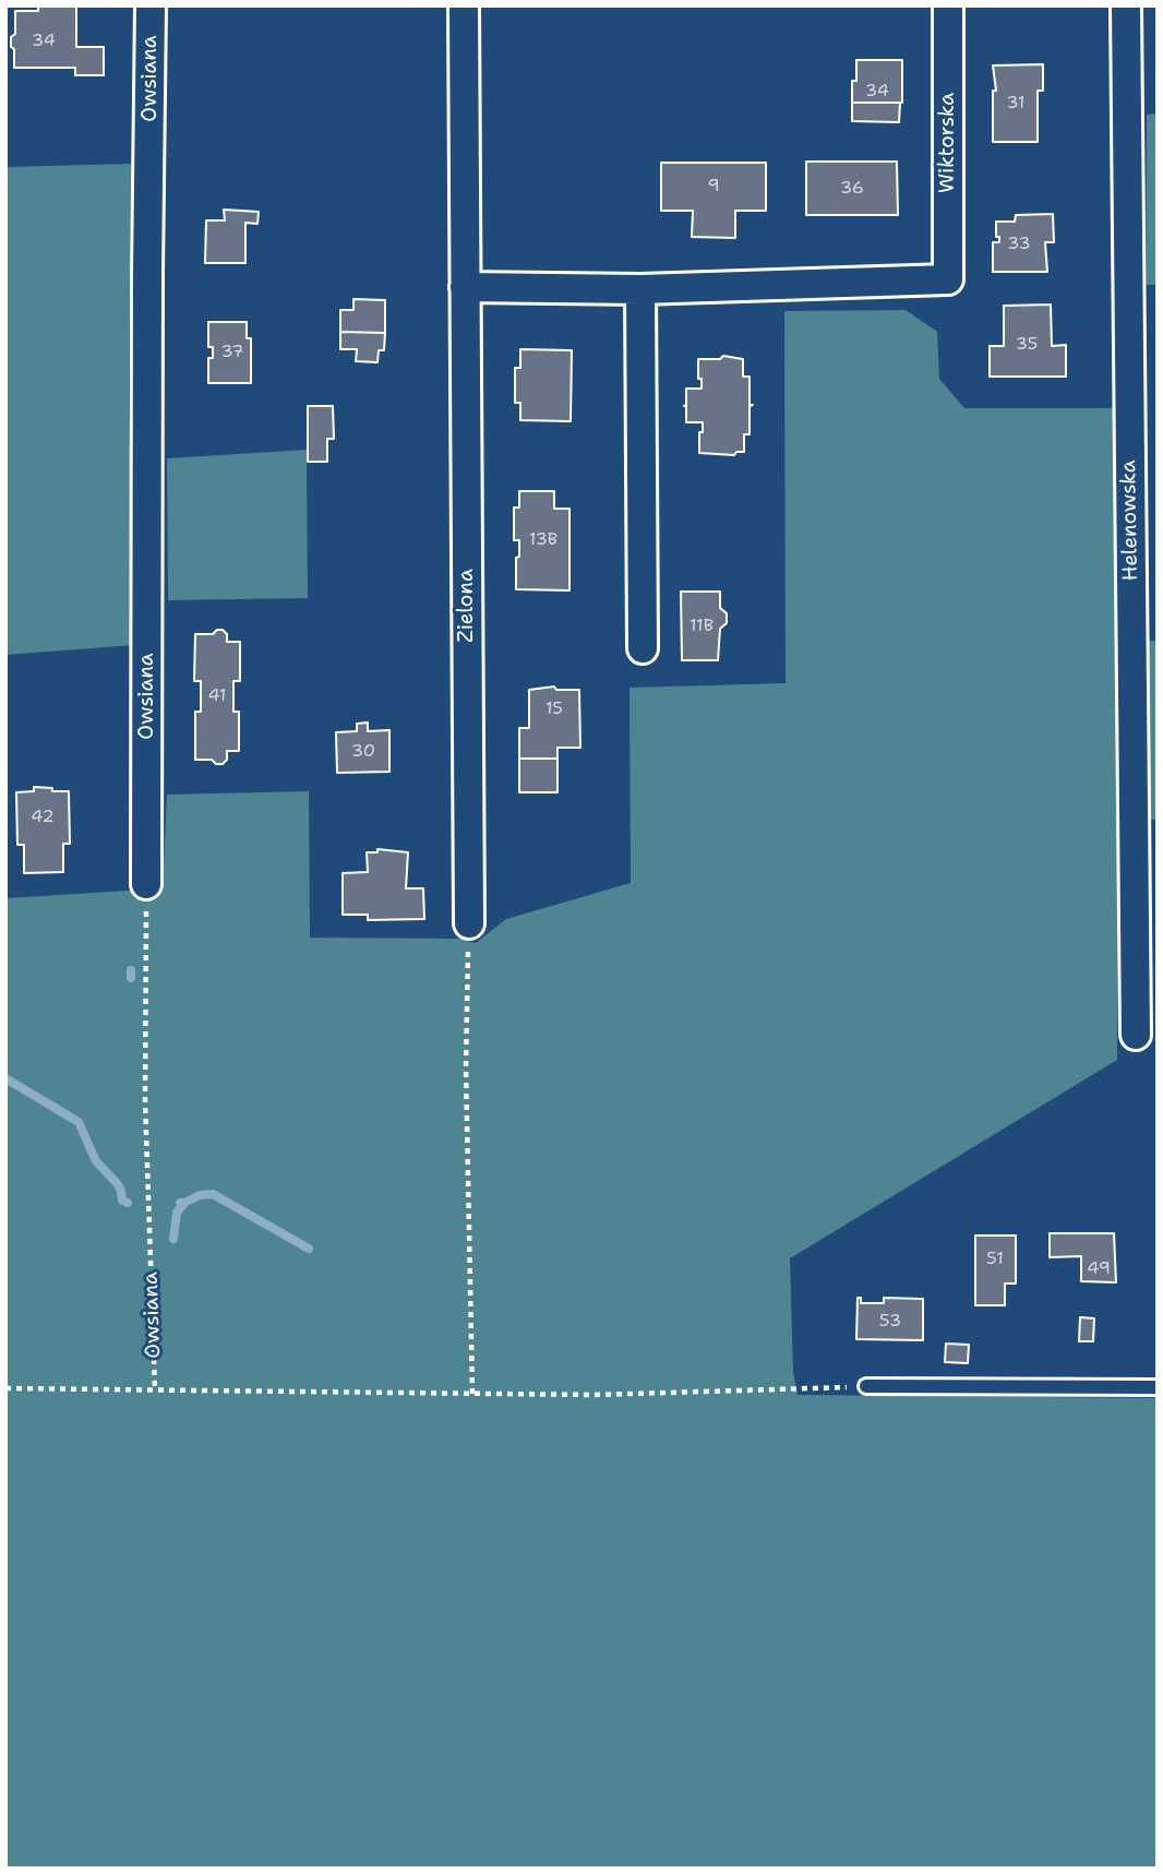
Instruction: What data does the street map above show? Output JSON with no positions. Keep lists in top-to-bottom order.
{
  "streets": {
    "street": [
      "Owsiana",
      "Wiktorska",
      "Helenowska",
      "Zielona"
    ]
  },
  "house_numbers": [
    "34",
    "34",
    "31",
    "9",
    "36",
    "33",
    "35",
    "37",
    "13B",
    "11B",
    "41",
    "15",
    "30",
    "42",
    "51",
    "49",
    "53"
  ]
}
